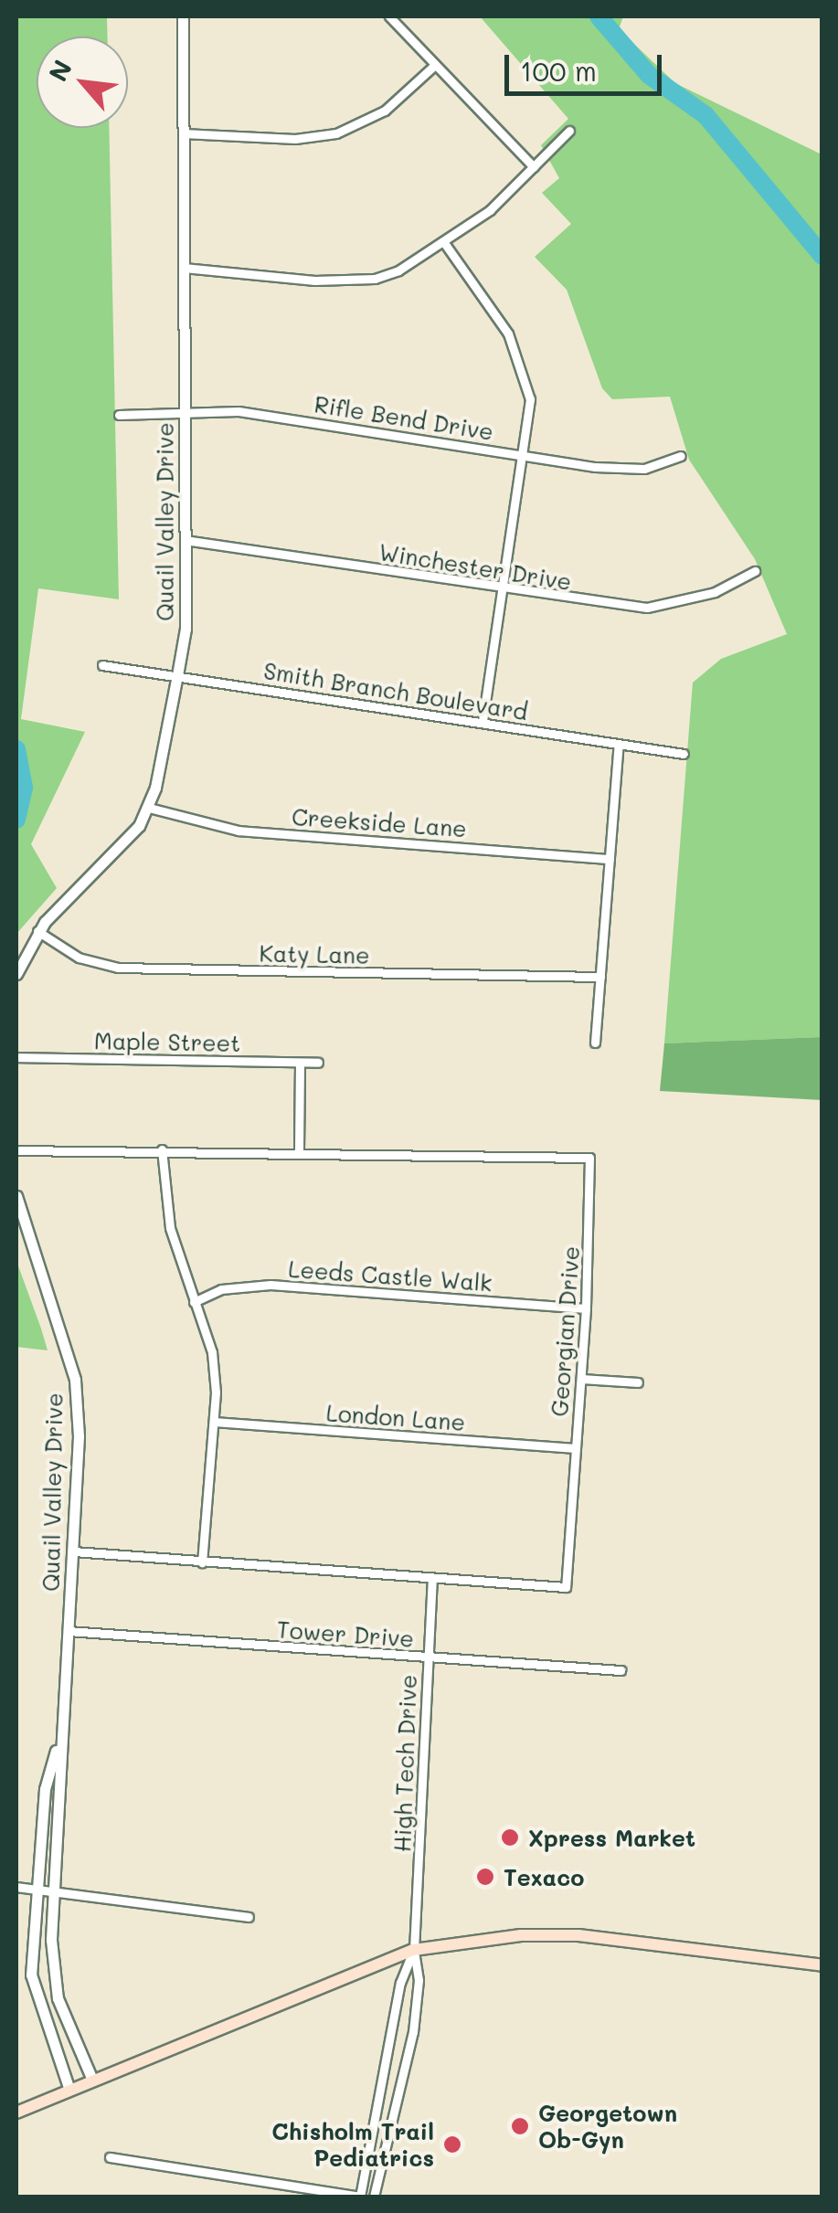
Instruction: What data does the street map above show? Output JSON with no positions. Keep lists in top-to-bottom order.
{
  "streets": {
    "street": [
      "Rifle Bend Drive",
      "Quail Valley Drive",
      "Winchester Drive",
      "Smith Branch Boulevard",
      "Creekside Lane",
      "Katy Lane",
      "Maple Street",
      "Leeds Castle Walk",
      "Georgian Drive",
      "London Lane",
      "Tower Drive",
      "High Tech Drive"
    ]
  },
  "crossings": [
    ["Rifle Bend Drive", "Quail Valley Drive"],
    ["Quail Valley Drive", "Winchester Drive"],
    ["Quail Valley Drive", "Smith Branch Boulevard"],
    ["Quail Valley Drive", "Creekside Lane"],
    ["Quail Valley Drive", "Katy Lane"],
    ["Quail Valley Drive", "Georgian Drive"],
    ["Quail Valley Drive", "Tower Drive"],
    ["Leeds Castle Walk", "Georgian Drive"],
    ["Georgian Drive", "London Lane"],
    ["Georgian Drive", "High Tech Drive"],
    ["Tower Drive", "High Tech Drive"]
  ],
  "places": [
    "Xpress Market",
    "Texaco",
    "Georgetown Ob-Gyn",
    "Chisholm Trail Pediatrics"
  ],
  "scale_bar": "100 m",
  "north": "top left"
}
